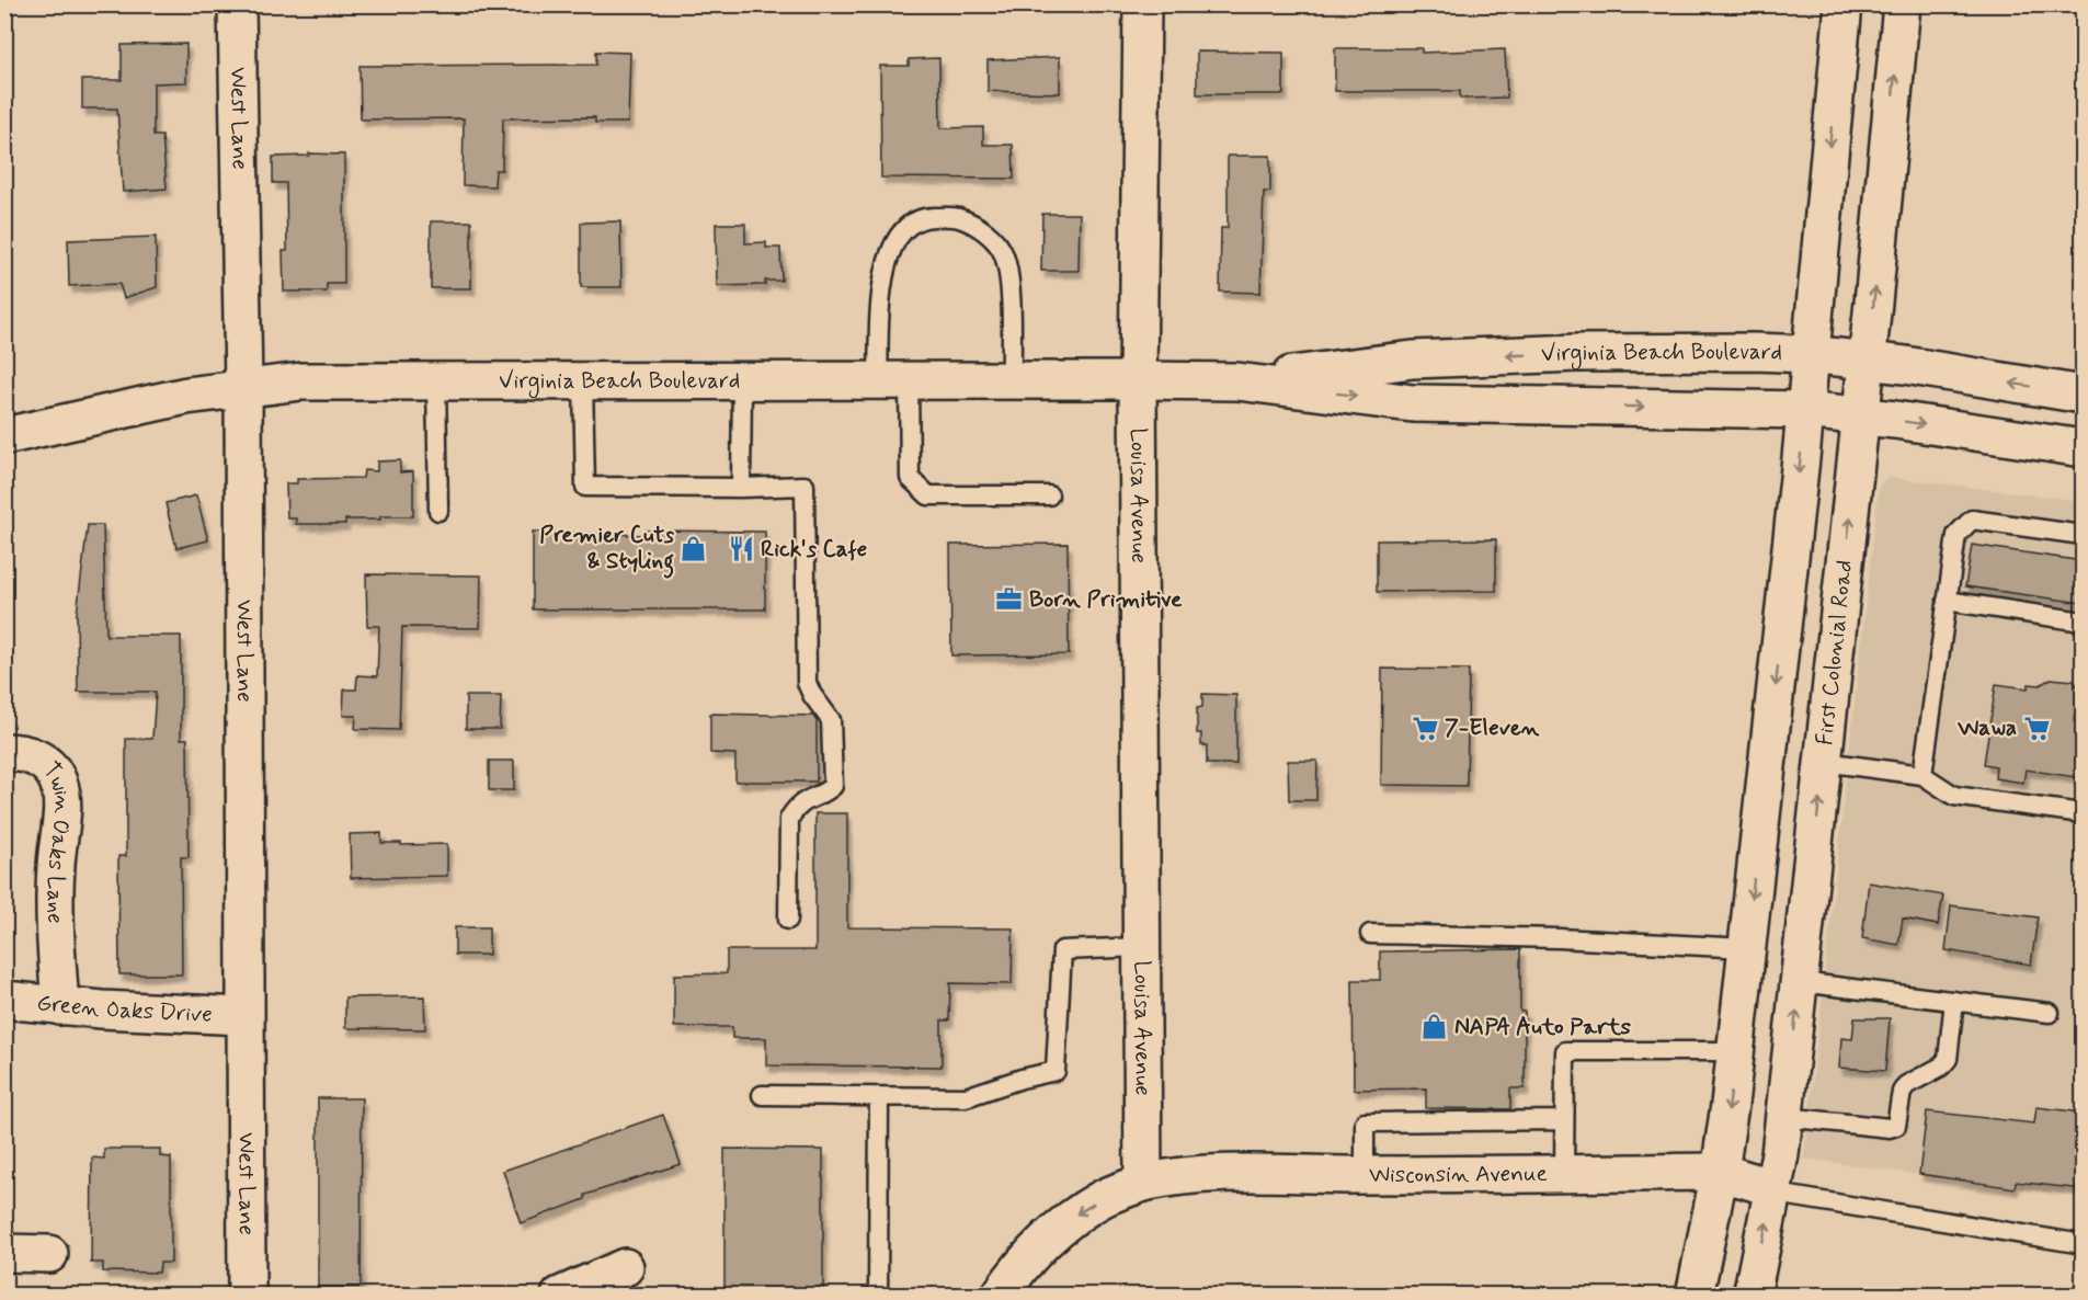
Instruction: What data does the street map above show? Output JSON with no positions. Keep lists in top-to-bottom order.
{
  "streets": {
    "main road": [
      "West Lane",
      "Virginia Beach Boulevard",
      "Louisa Avenue",
      "First Colonial Road",
      "Twin Oaks Lane",
      "Green Oaks Drive",
      "Wisconsin Avenue"
    ]
  },
  "crossings": [
    ["West Lane", "Virginia Beach Boulevard"],
    ["West Lane", "Green Oaks Drive"],
    ["Virginia Beach Boulevard", "Louisa Avenue"],
    ["Virginia Beach Boulevard", "First Colonial Road"],
    ["Louisa Avenue", "Wisconsin Avenue"],
    ["First Colonial Road", "Wisconsin Avenue"],
    ["Twin Oaks Lane", "Green Oaks Drive"]
  ],
  "places": {
    "shop": ["Premier Cuts & Styling", "NAPA Auto Parts"],
    "restaurant": ["Rick's Cafe"],
    "office": ["Born Primitive"],
    "supermarket": ["7-Eleven", "Wawa"]
  }
}
